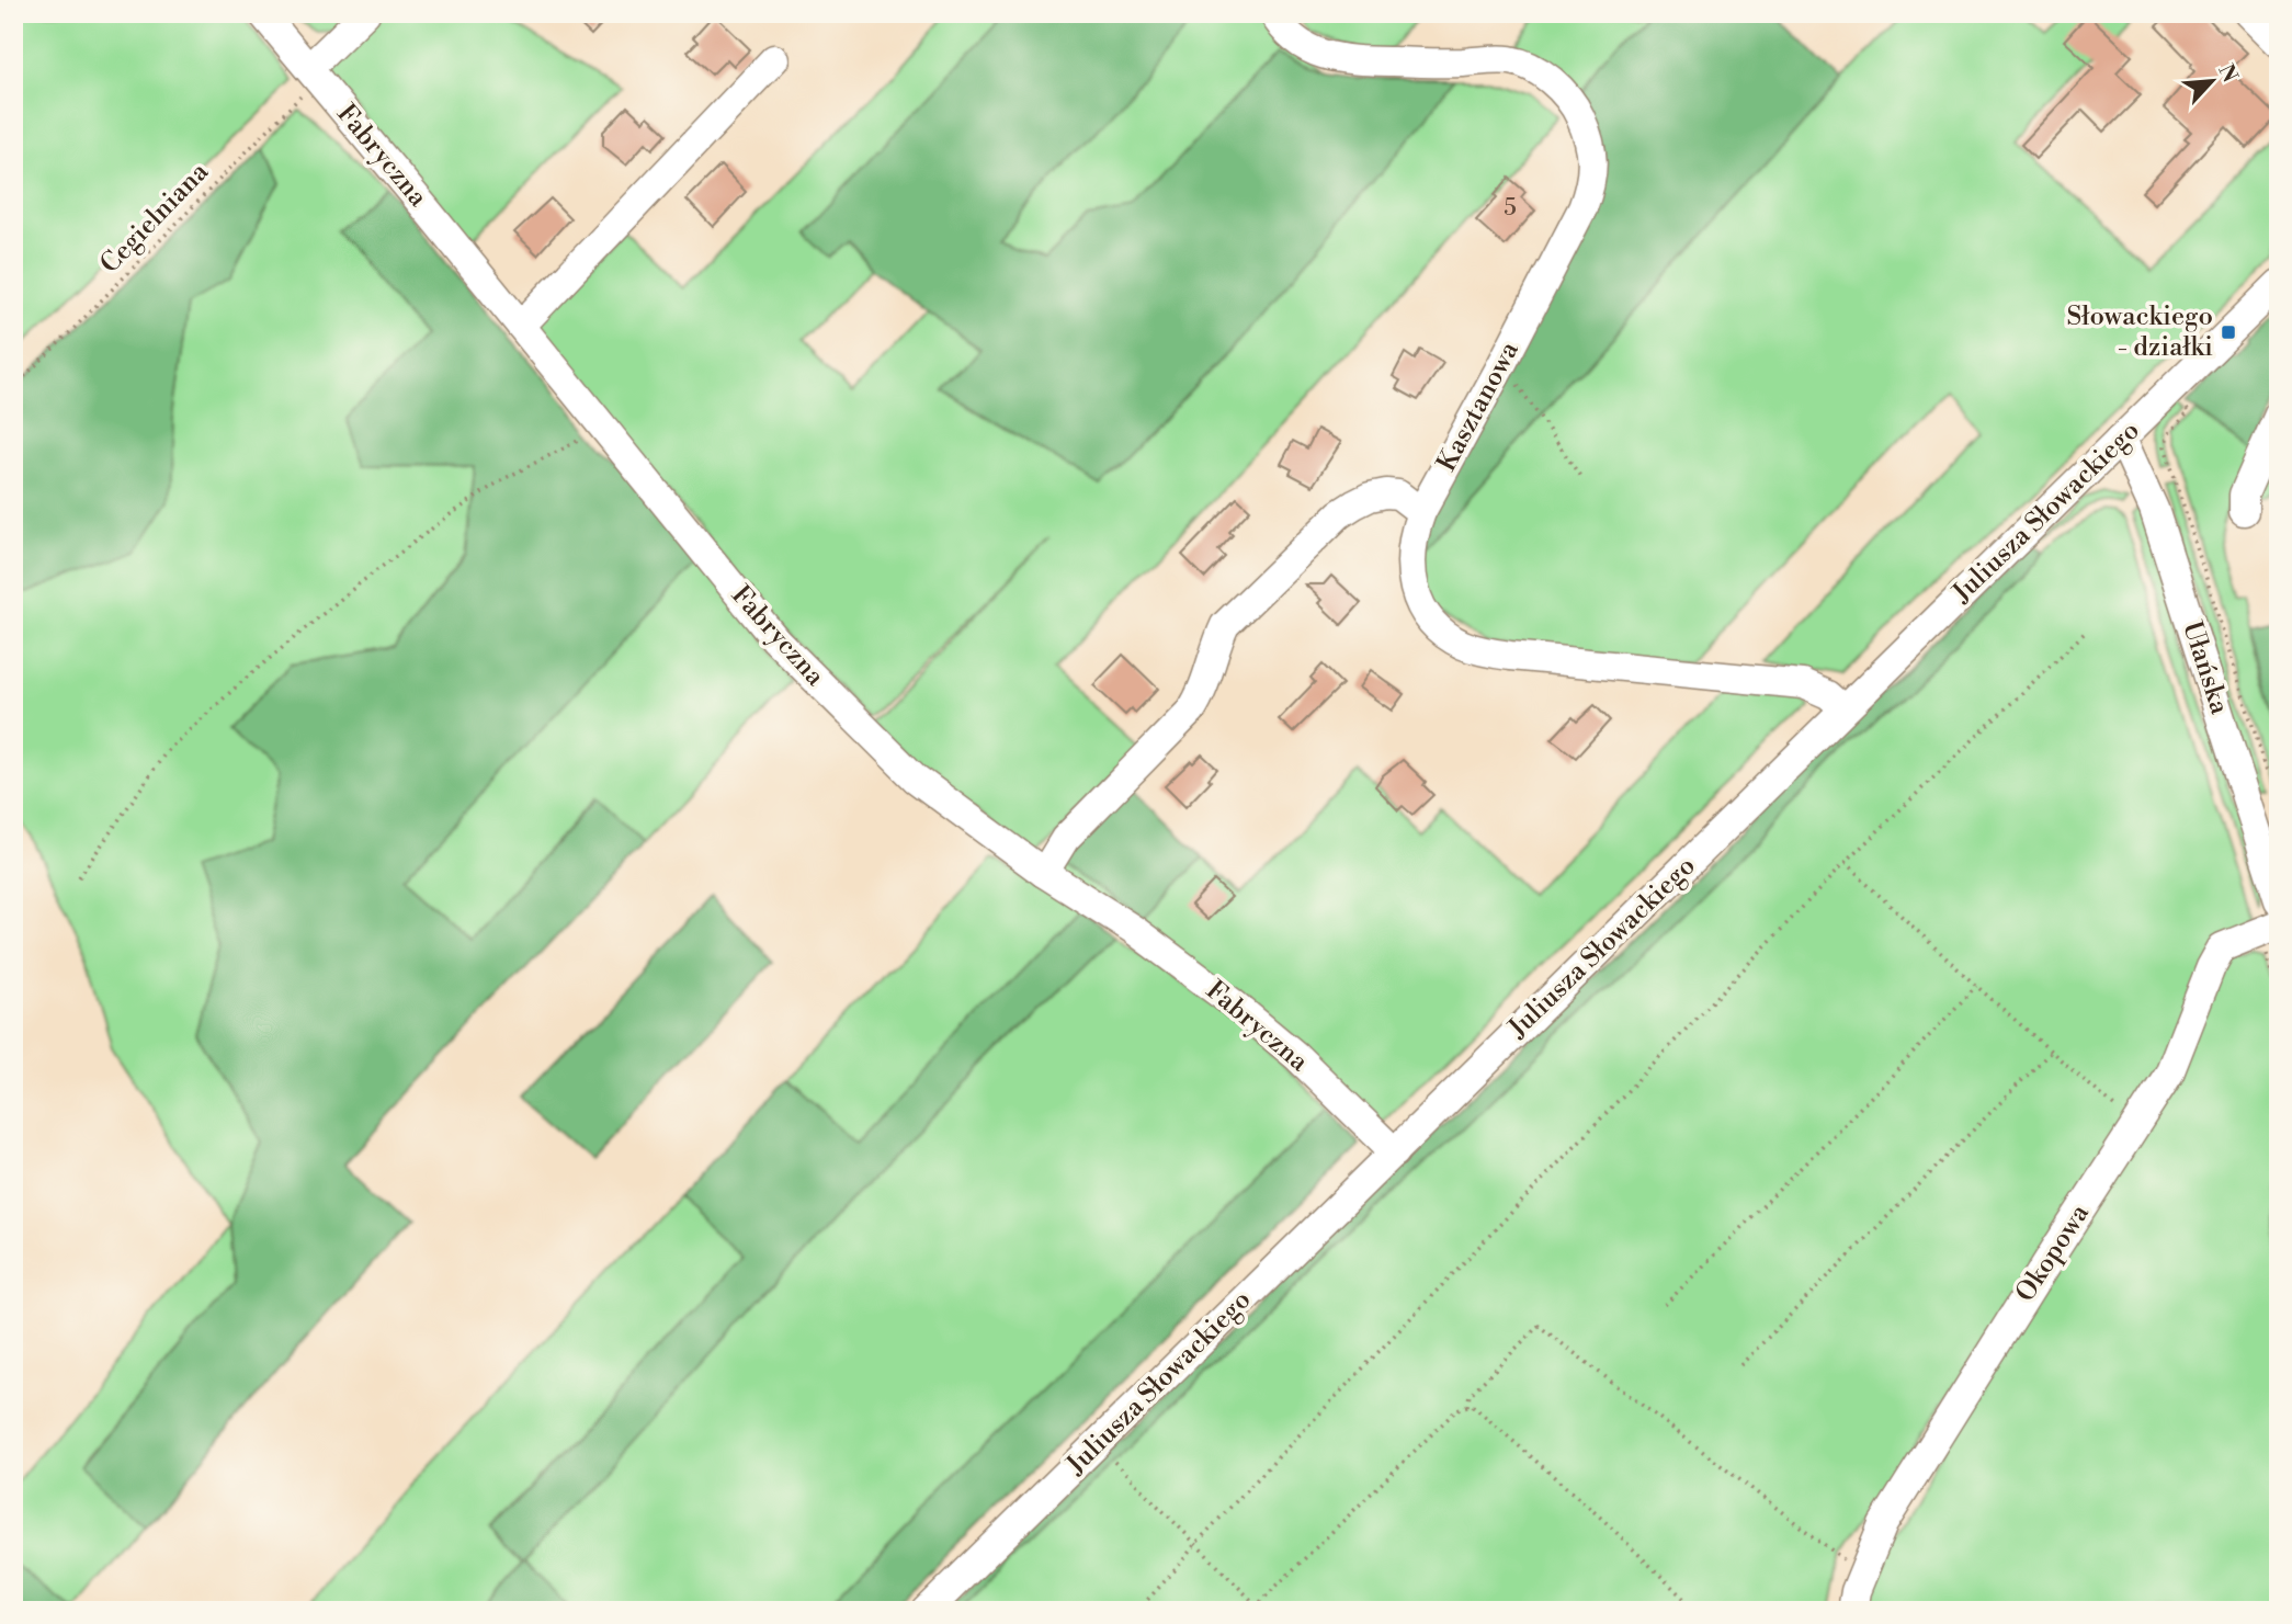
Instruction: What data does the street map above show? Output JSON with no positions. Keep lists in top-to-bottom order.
{
  "streets": {
    "street": [
      "Fabryczna",
      "Kasztanowa",
      "Juliusza Słowackiego",
      "Ułańska",
      "Okopowa"
    ],
    "path": ["Cegielniana"]
  },
  "crossings": [
    ["Fabryczna", "Cegielniana"],
    ["Fabryczna", "Juliusza Słowackiego"],
    ["Kasztanowa", "Juliusza Słowackiego"],
    ["Juliusza Słowackiego", "Ułańska"]
  ],
  "places": {
    "transit": ["Słowackiego - działki"]
  },
  "house_numbers": ["5"],
  "north": "top right"
}
